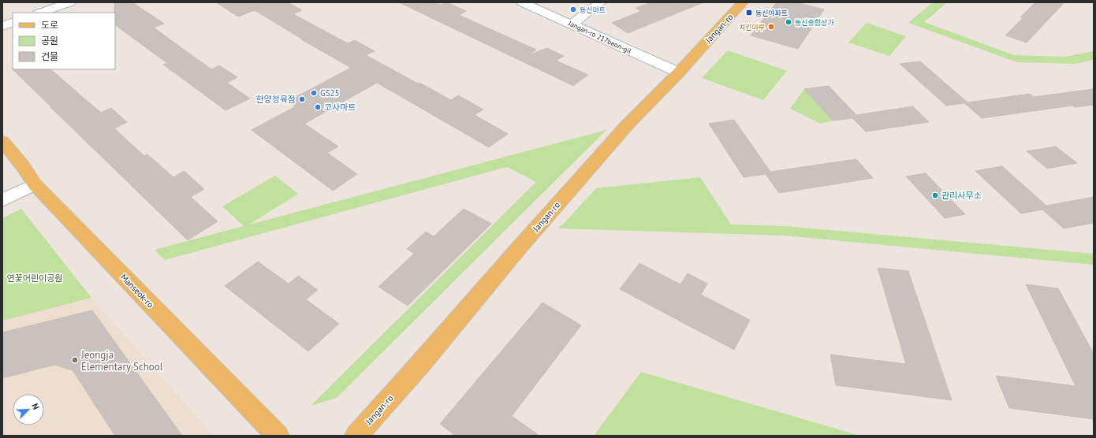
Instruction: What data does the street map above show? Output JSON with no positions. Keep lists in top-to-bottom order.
{
  "streets": {
    "main road": ["Jangan-ro", "Manseok-ro"],
    "street": ["Jangan-ro 217beon-gil"]
  },
  "crossings": [
    ["Jangan-ro", "Jangan-ro 217beon-gil"]
  ],
  "parks": ["연꽃어린이공원"],
  "places": {
    "other": [
      "동신마트",
      "동신종합상가",
      "치킨마루",
      "GS25",
      "한양정육점",
      "코사마트",
      "관리사무소",
      "Jeongja Elementary School"
    ],
    "transit": ["동신아파트"]
  },
  "legend": ["도로", "공원", "건물"],
  "north": "top right"
}
